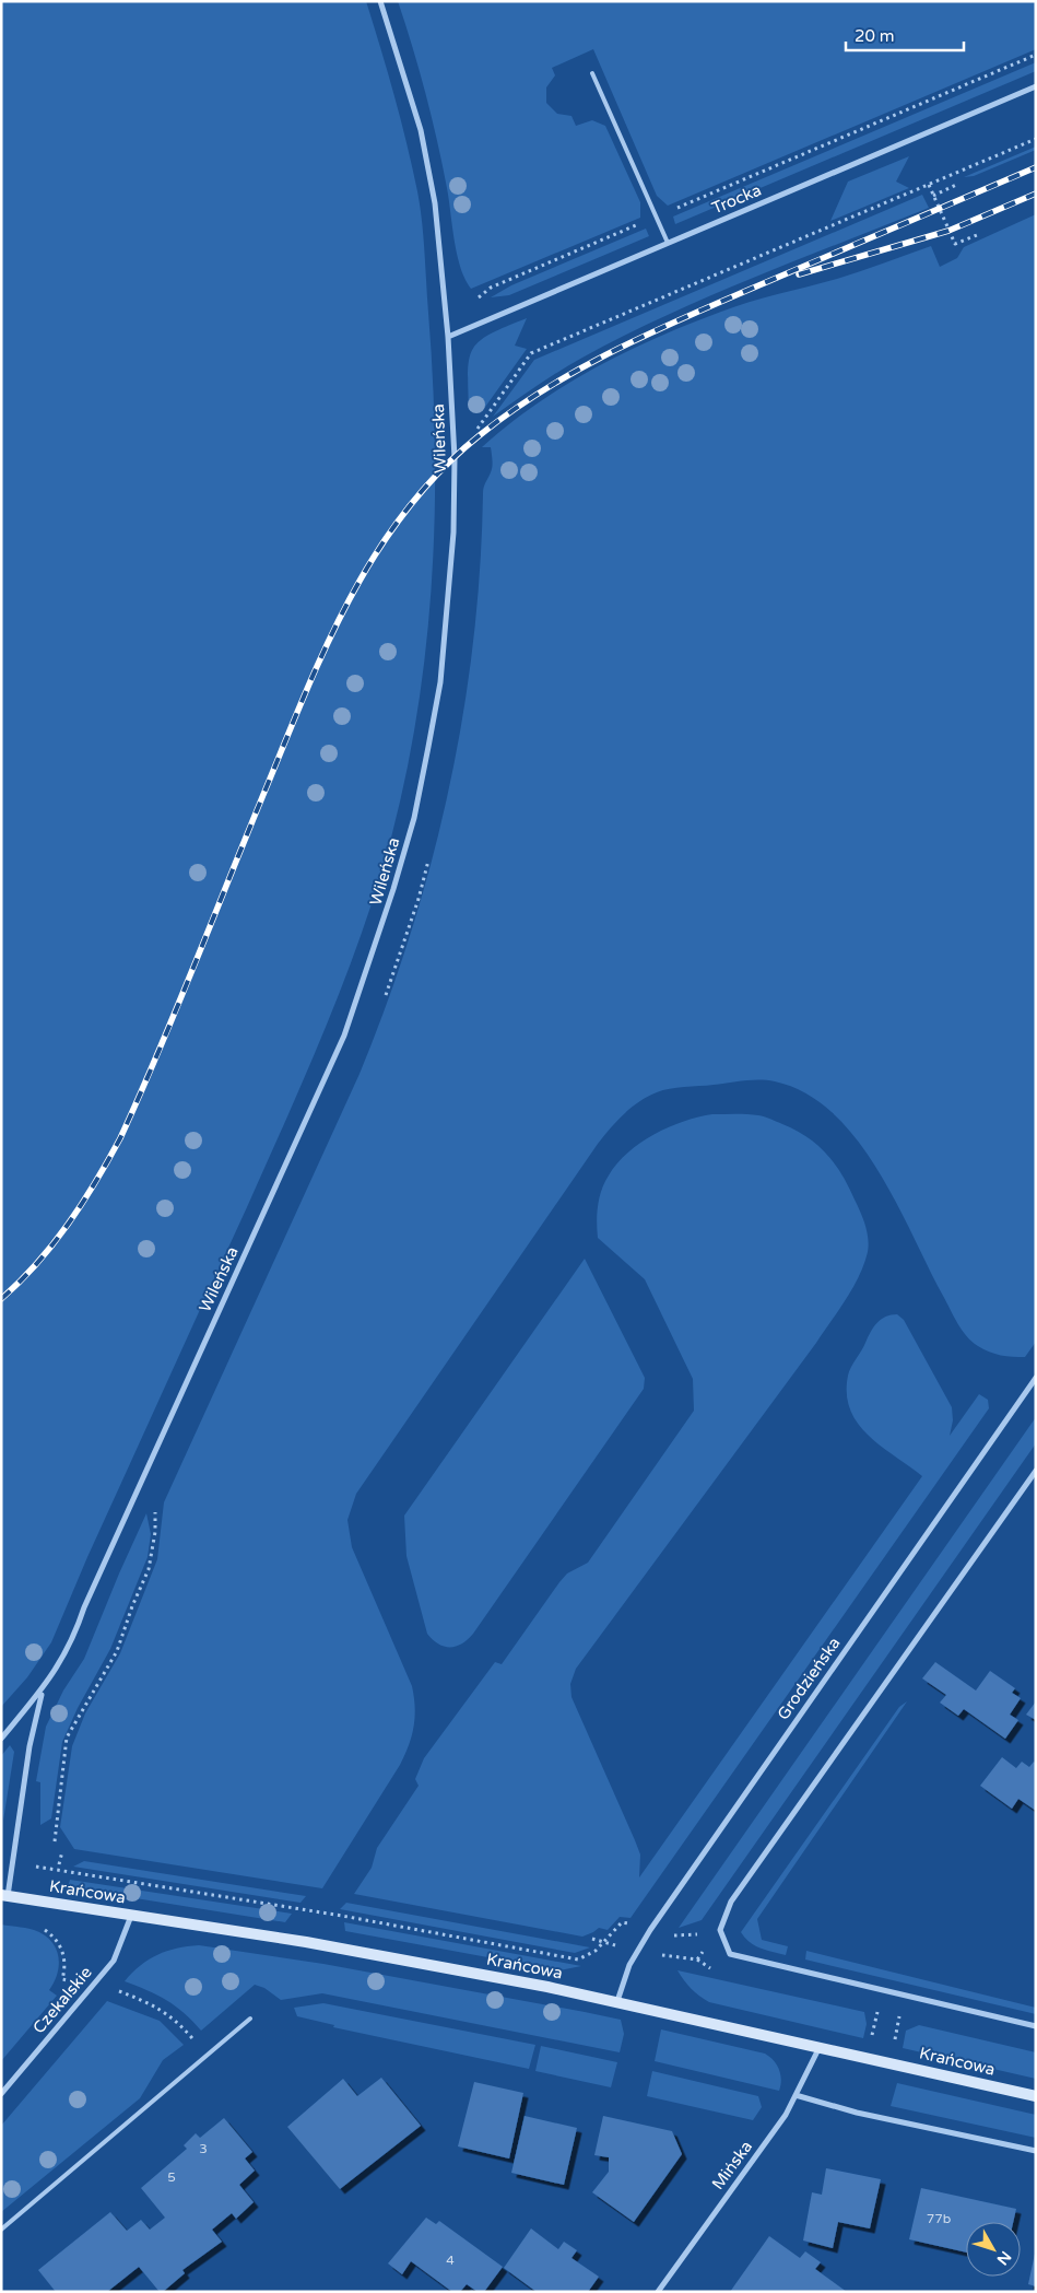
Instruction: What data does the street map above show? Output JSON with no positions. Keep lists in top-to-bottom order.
{
  "streets": {
    "street": [
      "Trocka",
      "Wileńska",
      "Grodzieńska",
      "Krańcowa",
      "Czekalskie",
      "Mińska"
    ]
  },
  "crossings": [
    ["Trocka", "Wileńska"],
    ["Wileńska", "Krańcowa"],
    ["Grodzieńska", "Krańcowa"],
    ["Krańcowa", "Czekalskie"],
    ["Krańcowa", "Mińska"]
  ],
  "house_numbers": [
    "3",
    "5",
    "77b",
    "4"
  ],
  "scale_bar": "20 m",
  "north": "bottom right"
}
